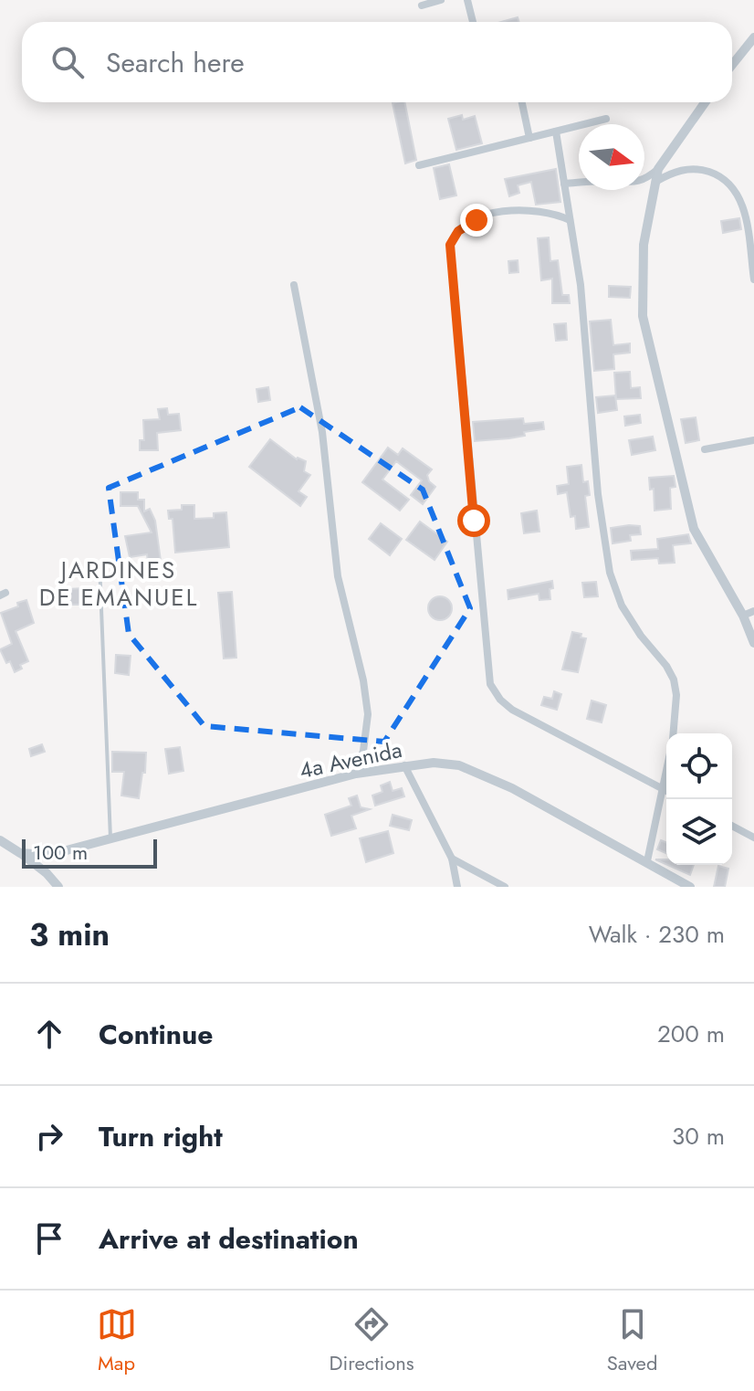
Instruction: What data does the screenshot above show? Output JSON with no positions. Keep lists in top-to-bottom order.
{
  "streets": {
    "street": ["4a Avenida"]
  },
  "districts": ["JARDINES DE EMANUEL"],
  "scale_bar": "100 m",
  "north": "right",
  "page": {
    "search": "Search here",
    "scale": "100 m",
    "heading": ["3 min", "Walk · 230 m"],
    "list": [
      ["Continue", "200 m"],
      ["Turn right", "30 m"],
      "Arrive at destination"
    ],
    "nav": ["Map", "Directions", "Saved"]
  }
}
